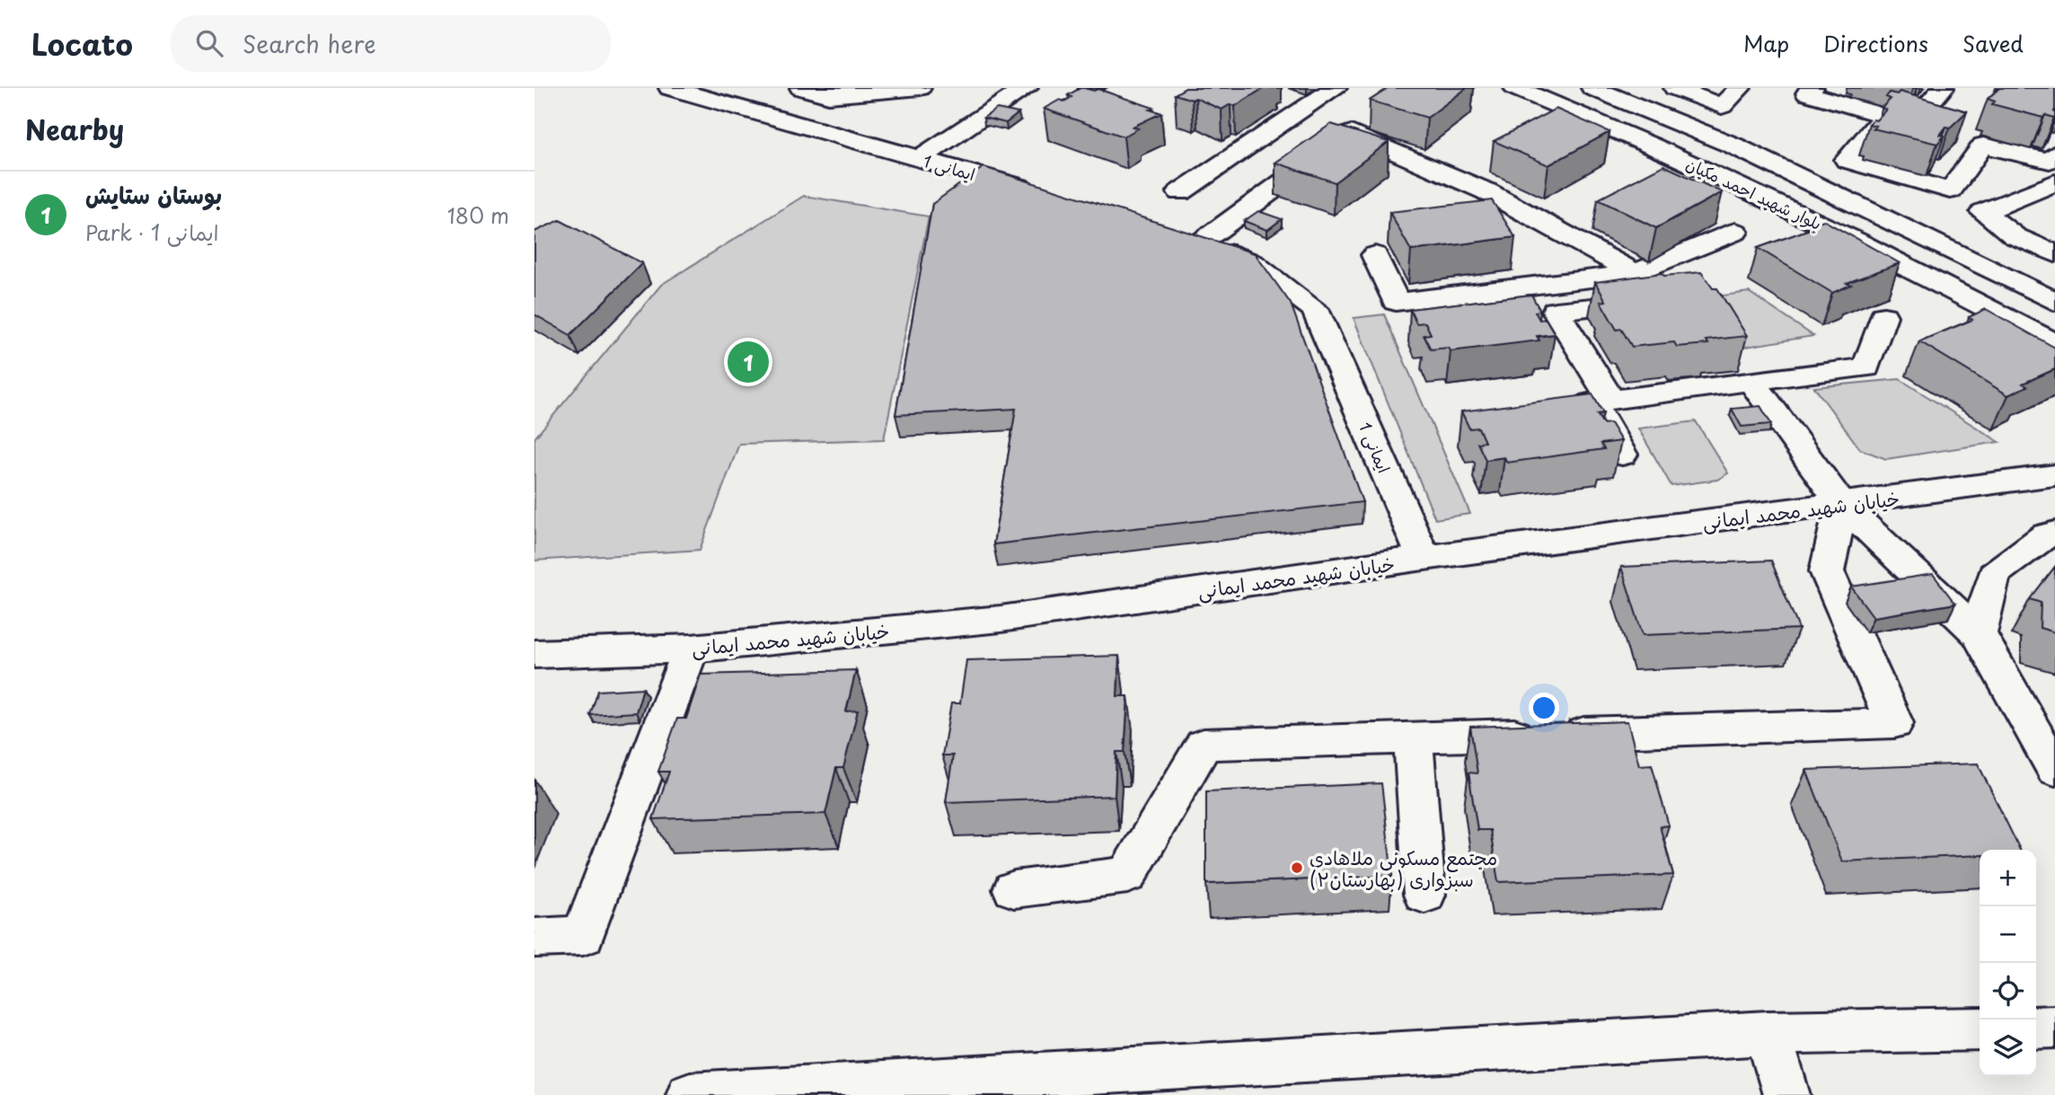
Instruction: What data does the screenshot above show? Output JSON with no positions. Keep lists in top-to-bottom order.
{
  "streets": {
    "street": ["ایمانی 1", "بلوار شهید احمد مکیان", "خیابان شهید محمد ایمانی"]
  },
  "crossings": [
    ["ایمانی 1", "خیابان شهید محمد ایمانی"]
  ],
  "places": ["مجتمع مسکونی ملاهادی سبزواری (بهارستان۲)"],
  "page": {
    "header": "Locato",
    "search": "Search here",
    "nav": ["Map", "Directions", "Saved"],
    "heading": "Nearby",
    "list": [
      {
        "mark": "1",
        "name": "بوستان ستایش",
        "note": "Park · ایمانی 1",
        "value": "180 m"
      }
    ],
    "pins": "1",
    "map_buttons": ["+", "−"]
  }
}
